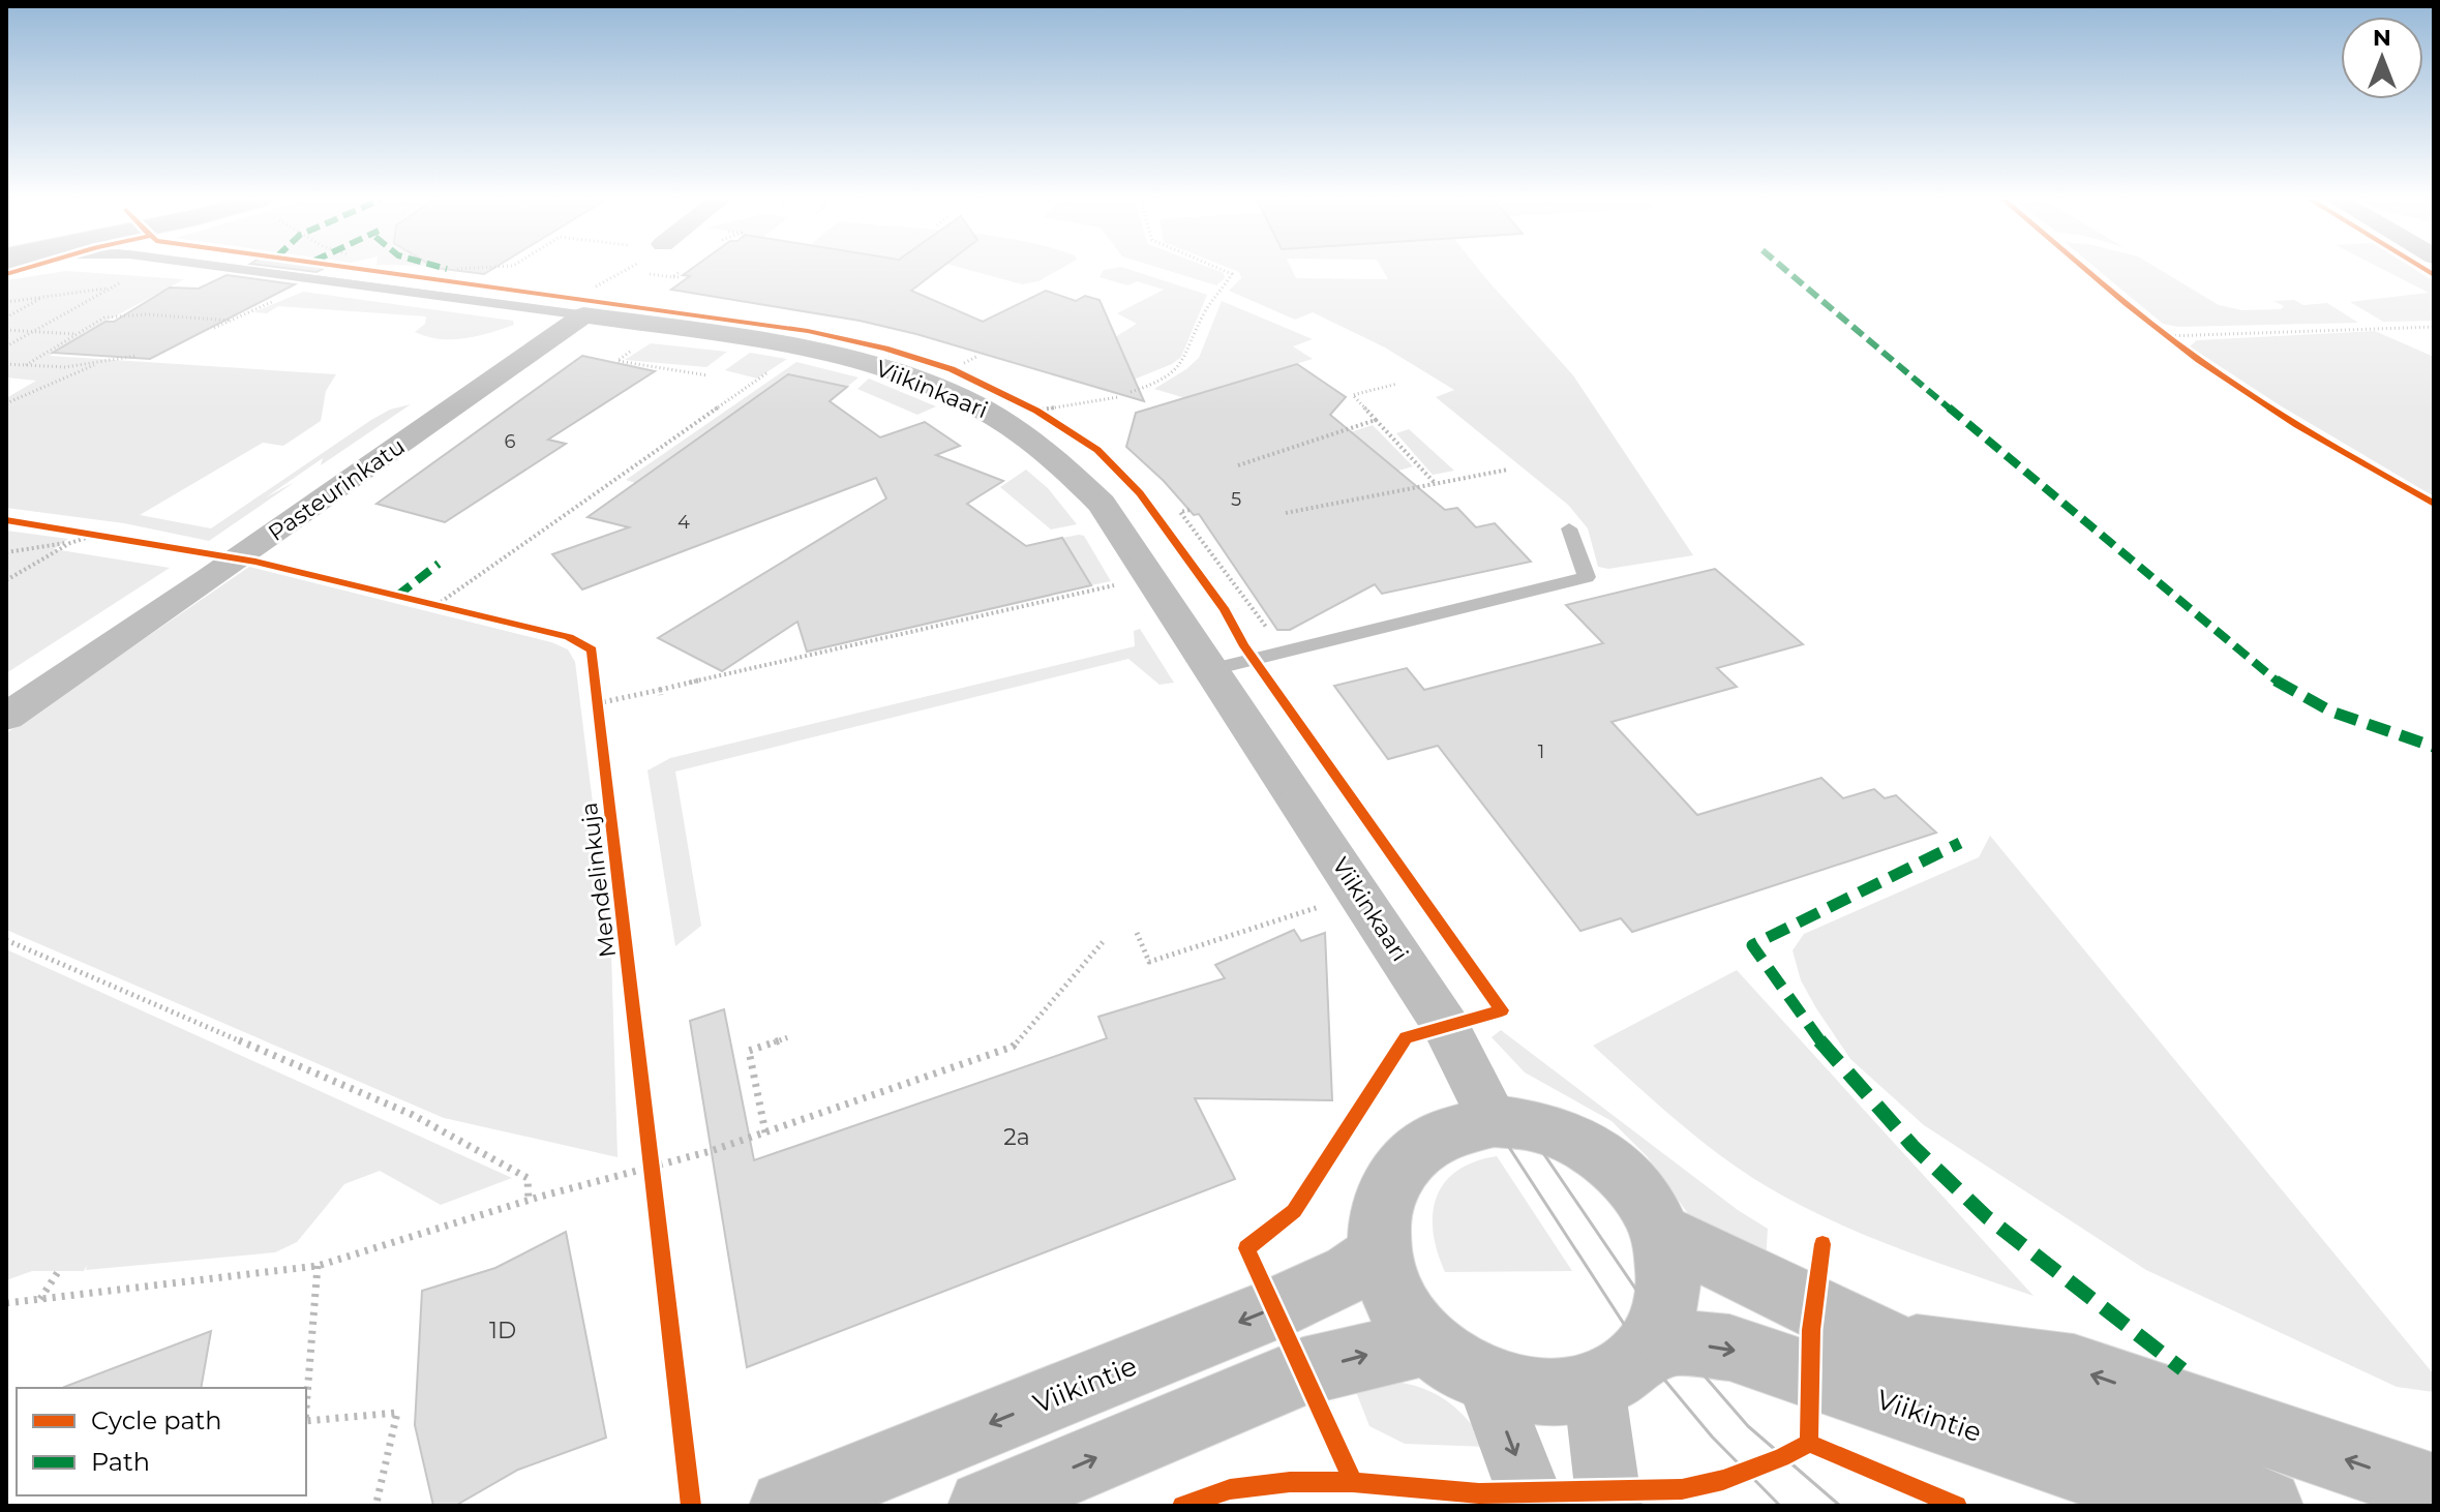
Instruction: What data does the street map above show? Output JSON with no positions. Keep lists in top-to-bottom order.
{
  "streets": {
    "main road": ["Viikintie"],
    "street": ["Viikinkaari", "Pasteurinkatu"],
    "cycle path": ["Mendelinkuja"]
  },
  "crossings": [
    ["Viikinkaari", "Pasteurinkatu"],
    ["Viikinkaari", "Viikintie"]
  ],
  "house_numbers": [
    "6",
    "5",
    "4",
    "1",
    "2a",
    "1D"
  ],
  "legend": ["Cycle path", "Path"],
  "north": "top"
}
